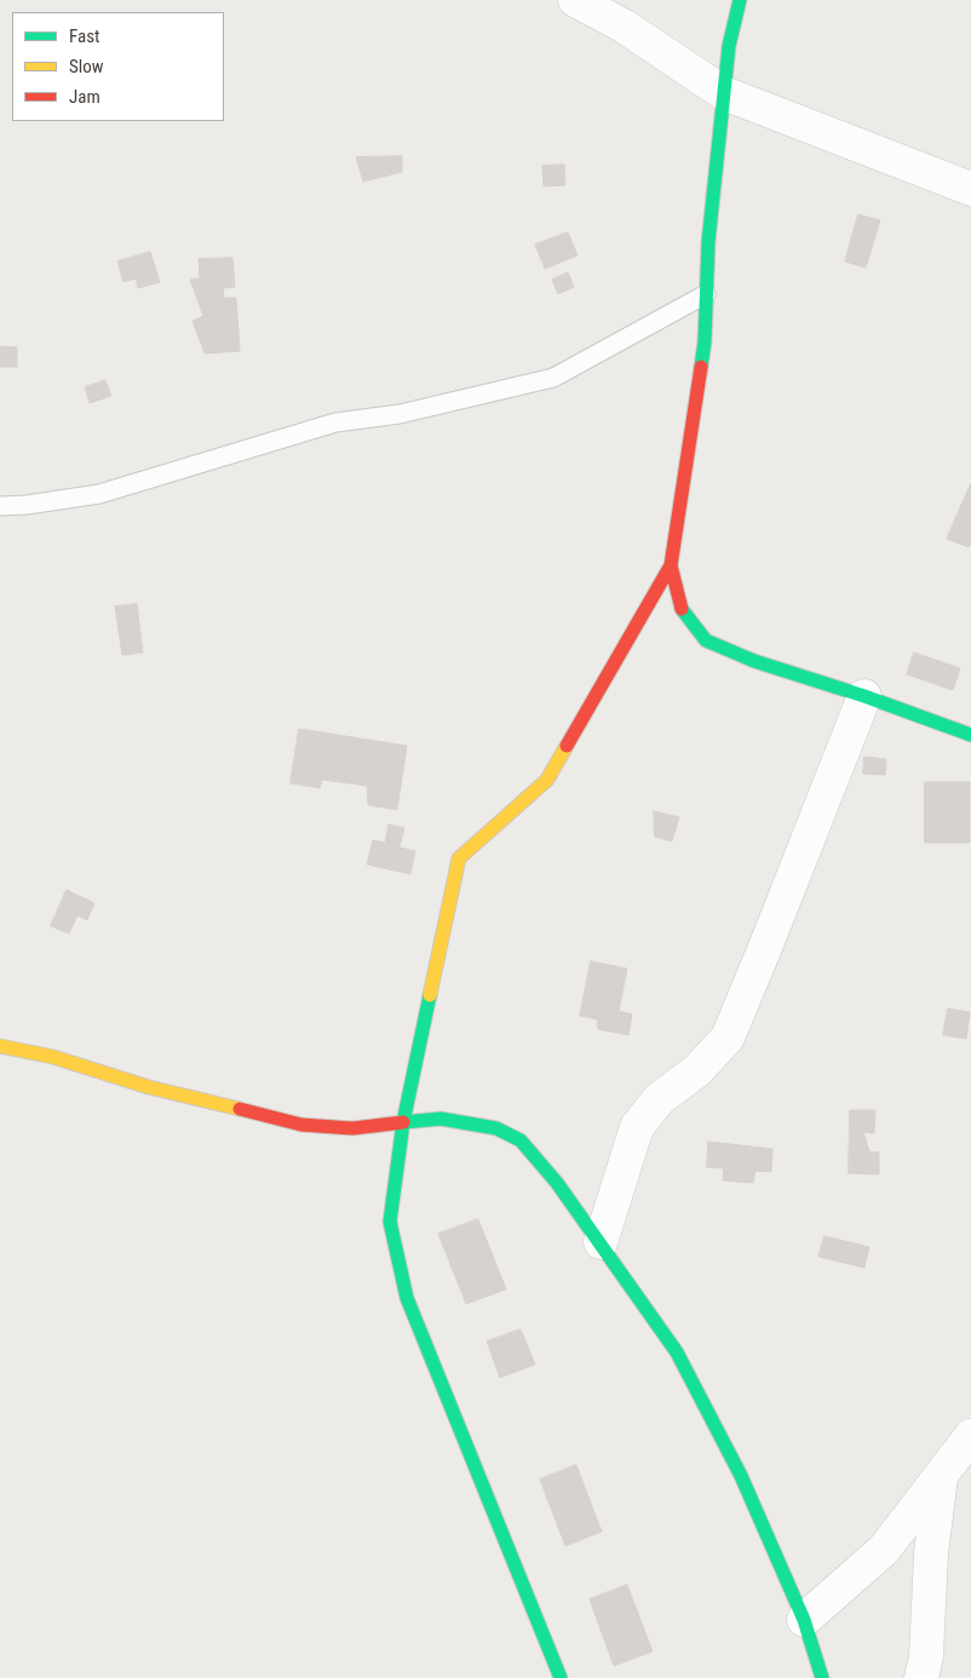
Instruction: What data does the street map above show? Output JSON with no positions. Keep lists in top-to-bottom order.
{
  "legend": ["Fast", "Slow", "Jam"]
}
